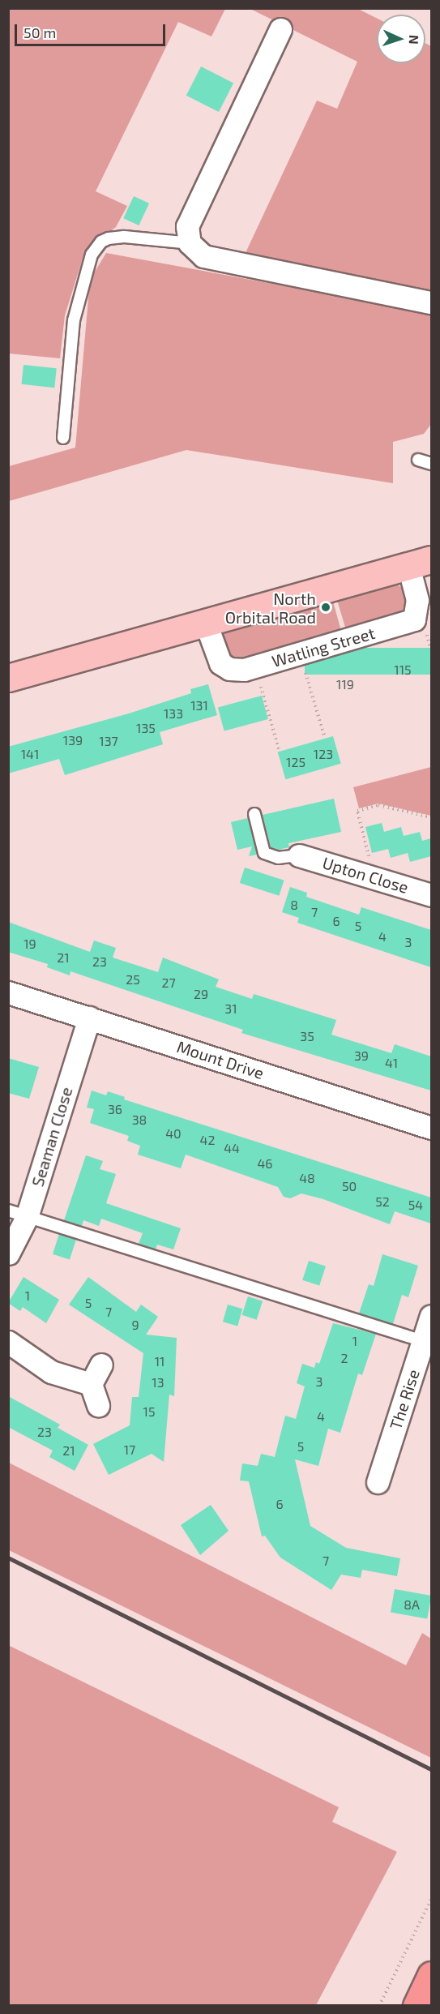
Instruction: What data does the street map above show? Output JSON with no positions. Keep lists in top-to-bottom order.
{
  "streets": {
    "main road": ["Watling Street"],
    "street": [
      "Upton Close",
      "Mount Drive",
      "Seaman Close",
      "The Rise"
    ]
  },
  "crossings": [
    ["Mount Drive", "Seaman Close"]
  ],
  "places": ["North Orbital Road"],
  "house_numbers": [
    "115",
    "119",
    "131",
    "133",
    "135",
    "139",
    "137",
    "141",
    "123",
    "125",
    "8",
    "7",
    "6",
    "5",
    "4",
    "3",
    "19",
    "21",
    "23",
    "25",
    "27",
    "29",
    "31",
    "35",
    "39",
    "41",
    "36",
    "38",
    "40",
    "42",
    "44",
    "46",
    "48",
    "50",
    "52",
    "54",
    "1",
    "5",
    "7",
    "9",
    "1",
    "2",
    "11",
    "3",
    "13",
    "15",
    "4",
    "23",
    "5",
    "17",
    "21",
    "6",
    "7",
    "8A"
  ],
  "scale_bar": "50 m",
  "north": "right"
}
